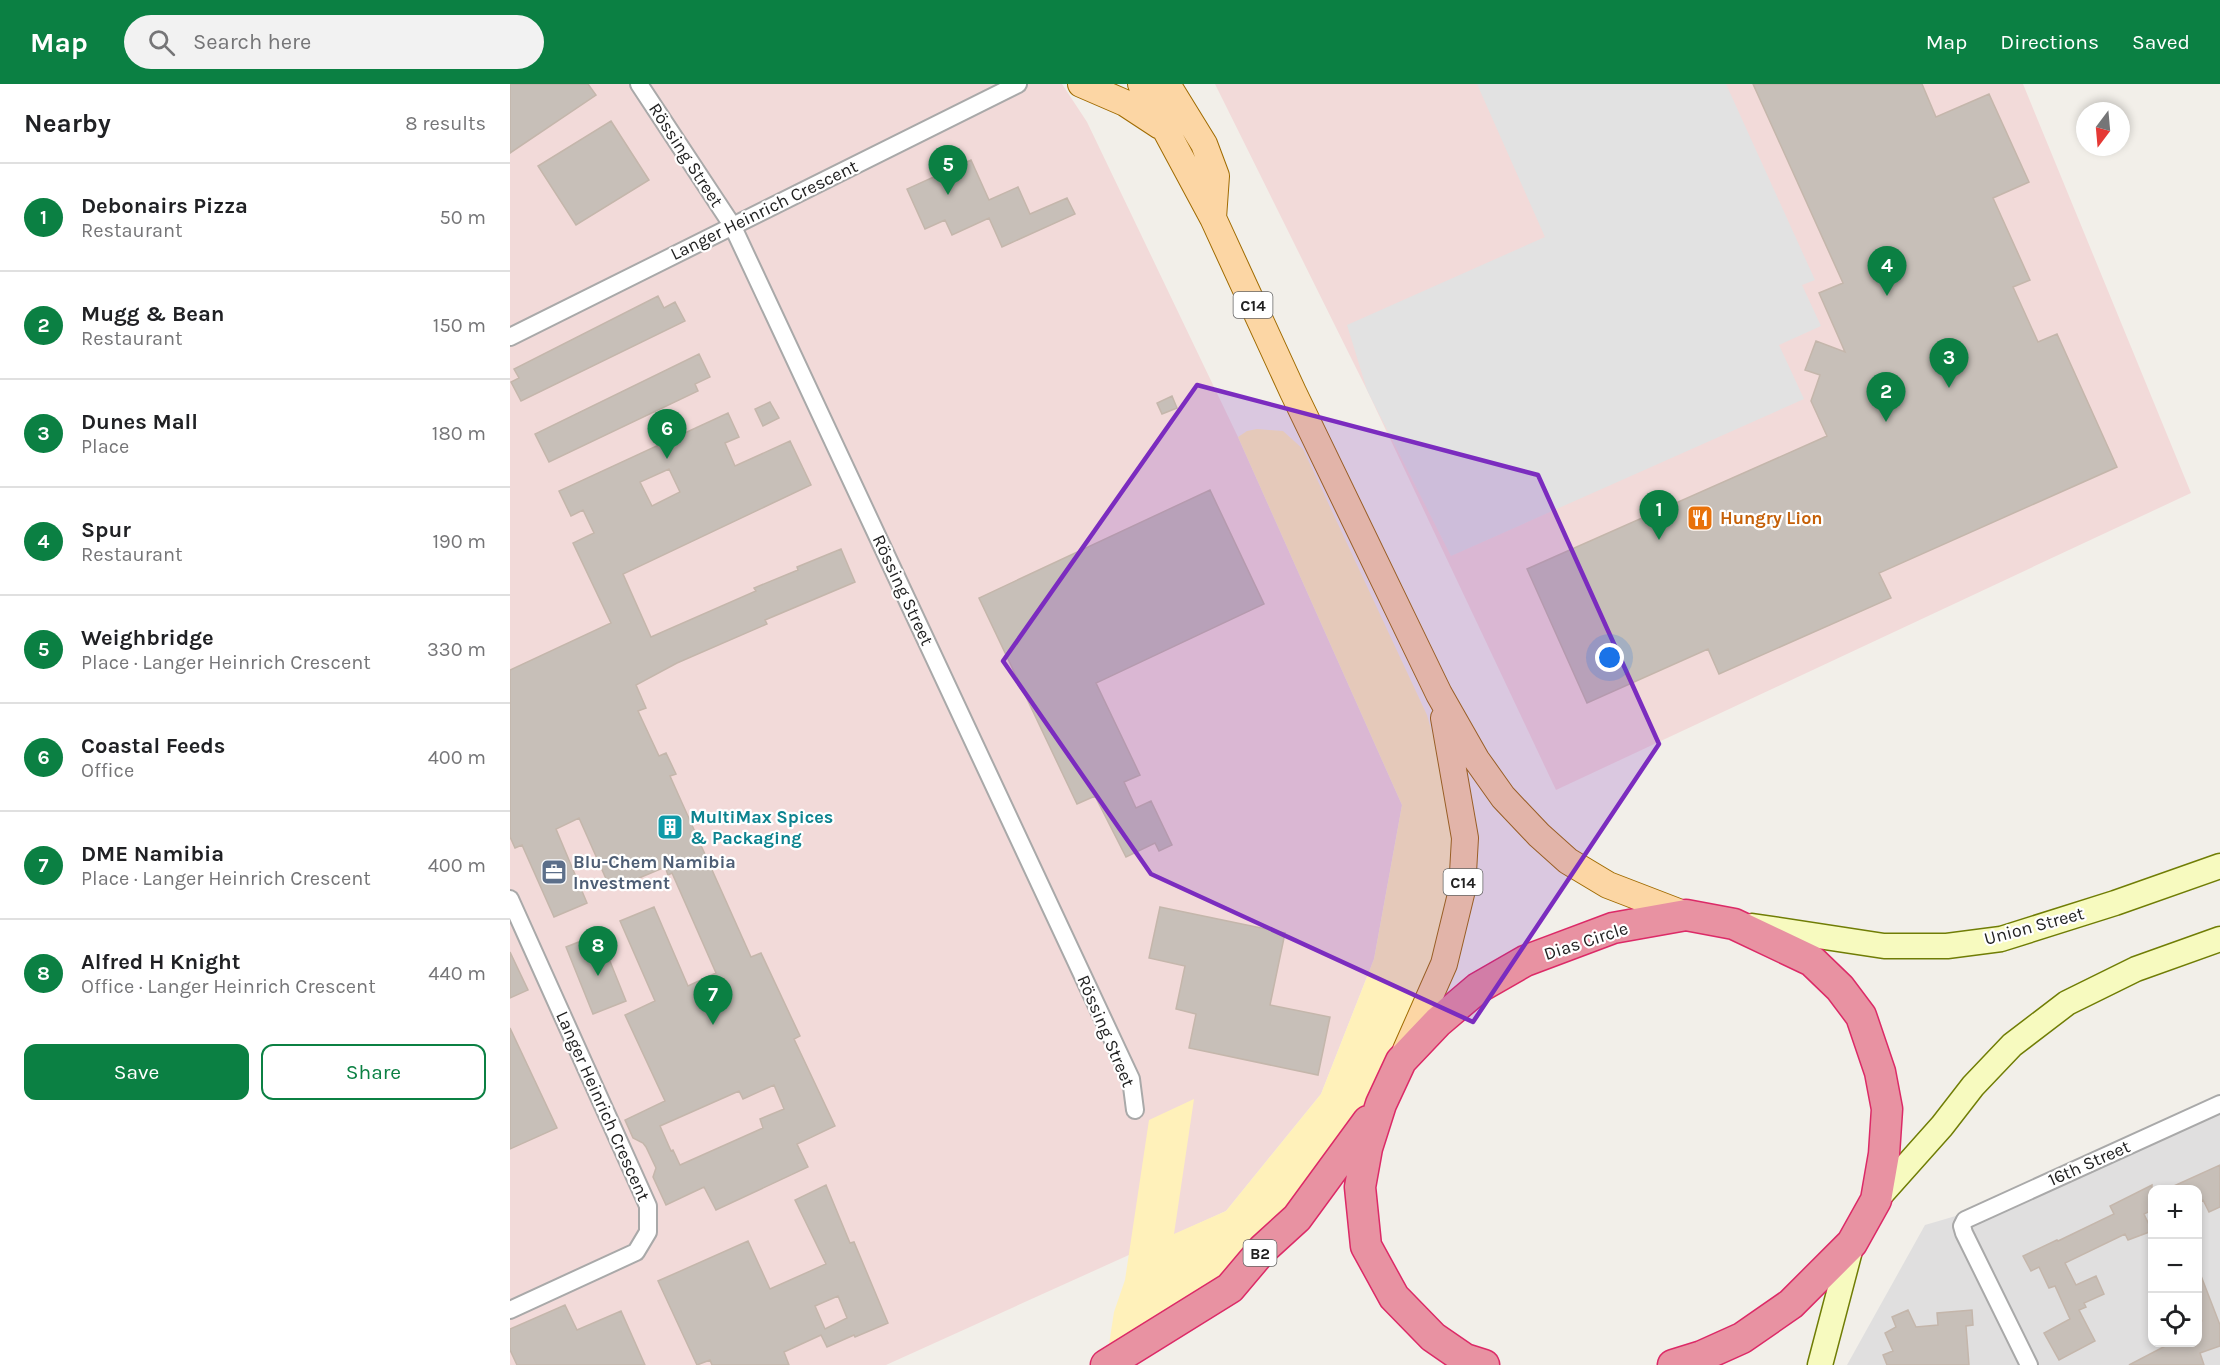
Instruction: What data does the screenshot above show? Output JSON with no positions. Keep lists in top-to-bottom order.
{
  "streets": {
    "highway": ["Dias Circle", "B2"],
    "main road": ["C14", "Union Street"],
    "street": ["Rössing Street", "Langer Heinrich Crescent", "16th Street"]
  },
  "crossings": [
    ["Rössing Street", "Langer Heinrich Crescent"],
    ["C14", "Dias Circle"],
    ["Union Street", "Dias Circle"],
    ["Dias Circle", "B2"]
  ],
  "places": {
    "restaurant": ["Hungry Lion"],
    "building": ["MultiMax Spices & Packaging"],
    "office": ["Blu-Chem Namibia Investment"]
  },
  "north": "bottom",
  "page": {
    "header": "Map",
    "search": "Search here",
    "nav": ["Map", "Directions", "Saved"],
    "heading": ["Nearby", "8 results"],
    "pins": [
      "5",
      "4",
      "3",
      "2",
      "6",
      "1",
      "8",
      "7"
    ],
    "list": [
      {
        "mark": "1",
        "name": "Debonairs Pizza",
        "note": "Restaurant",
        "value": "50 m"
      },
      {
        "mark": "2",
        "name": "Mugg & Bean",
        "note": "Restaurant",
        "value": "150 m"
      },
      {
        "mark": "3",
        "name": "Dunes Mall",
        "note": "Place",
        "value": "180 m"
      },
      {
        "mark": "4",
        "name": "Spur",
        "note": "Restaurant",
        "value": "190 m"
      },
      {
        "mark": "5",
        "name": "Weighbridge",
        "note": "Place · Langer Heinrich Crescent",
        "value": "330 m"
      },
      {
        "mark": "6",
        "name": "Coastal Feeds",
        "note": "Office",
        "value": "400 m"
      },
      {
        "mark": "7",
        "name": "DME Namibia",
        "note": "Place · Langer Heinrich Crescent",
        "value": "400 m"
      },
      {
        "mark": "8",
        "name": "Alfred H Knight",
        "note": "Office · Langer Heinrich Crescent",
        "value": "440 m"
      }
    ],
    "buttons": ["Save", "Share"],
    "map_buttons": ["+", "−"]
  }
}
